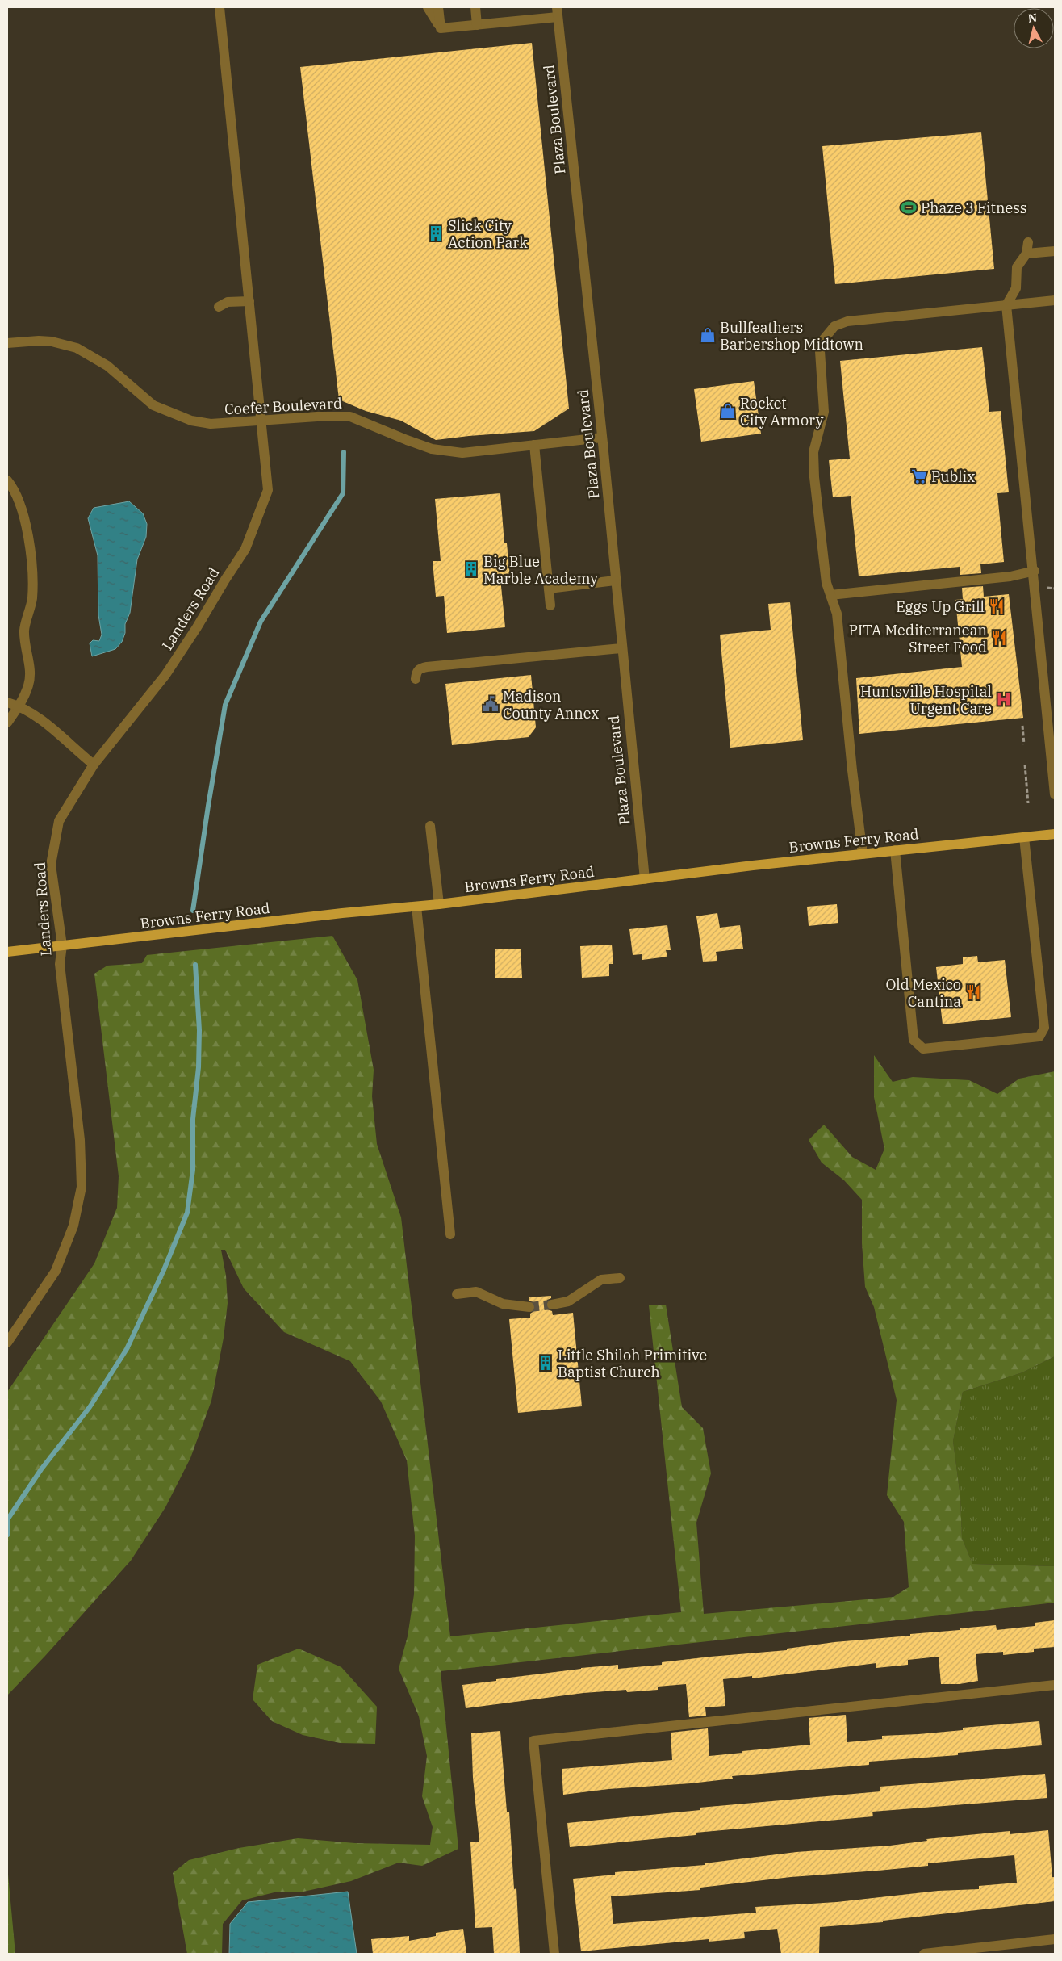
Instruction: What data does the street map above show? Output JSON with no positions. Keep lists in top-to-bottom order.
{
  "streets": {
    "main road": ["Browns Ferry Road"],
    "street": ["Plaza Boulevard", "Coefer Boulevard", "Landers Road"]
  },
  "crossings": [
    ["Plaza Boulevard", "Coefer Boulevard"],
    ["Plaza Boulevard", "Browns Ferry Road"],
    ["Coefer Boulevard", "Landers Road"],
    ["Landers Road", "Browns Ferry Road"]
  ],
  "places": {
    "sports": ["Phaze 3 Fitness"],
    "building": ["Slick City Action Park", "Big Blue Marble Academy", "Little Shiloh Primitive Baptist Church"],
    "shop": ["Bullfeathers Barbershop Midtown", "Rocket City Armory"],
    "supermarket": ["Publix"],
    "restaurant": ["Eggs Up Grill", "PITA Mediterranean Street Food", "Old Mexico Cantina"],
    "hospital": ["Huntsville Hospital Urgent Care"],
    "public building": ["Madison County Annex"]
  },
  "north": "top"
}
